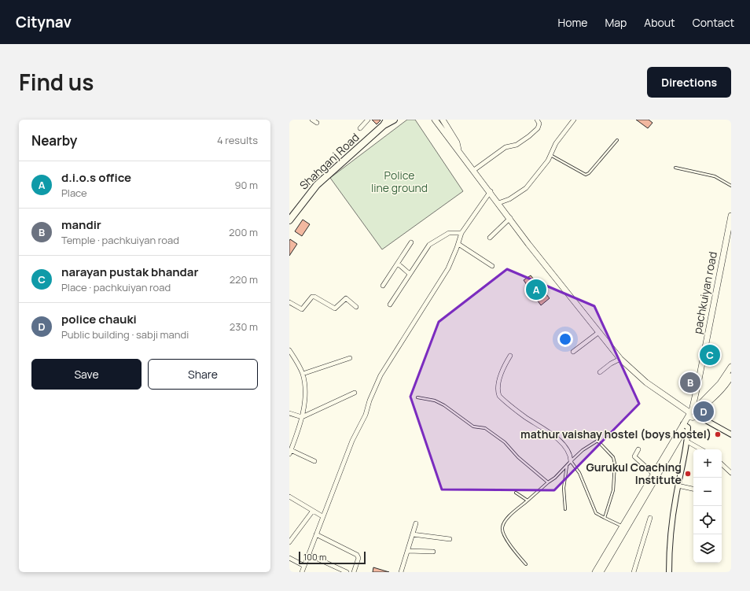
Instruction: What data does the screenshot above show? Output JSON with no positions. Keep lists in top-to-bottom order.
{
  "streets": {
    "main road": ["Shahganj Road", "pachkuiyan road"]
  },
  "parks": ["Police line ground"],
  "places": ["mathur vaishay hostel (boys hostel)", "Gurukul Coaching Institute"],
  "scale_bar": "100 m",
  "page": {
    "header": "Citynav",
    "nav": [
      "Home",
      "Map",
      "About",
      "Contact"
    ],
    "title": "Find us",
    "buttons": [
      "Directions",
      ["Save", "Share"]
    ],
    "heading": ["Nearby", "4 results"],
    "list": [
      {
        "mark": "A",
        "name": "d.i.o.s office",
        "note": "Place",
        "value": "90 m"
      },
      {
        "mark": "B",
        "name": "mandir",
        "note": "Temple · pachkuiyan road",
        "value": "200 m"
      },
      {
        "mark": "C",
        "name": "narayan pustak bhandar",
        "note": "Place · pachkuiyan road",
        "value": "220 m"
      },
      {
        "mark": "D",
        "name": "police chauki",
        "note": "Public building · sabji mandi",
        "value": "230 m"
      }
    ],
    "pins": [
      "A",
      "C",
      "B",
      "D"
    ],
    "map_buttons": ["+", "−"],
    "scale": "100 m"
  }
}
